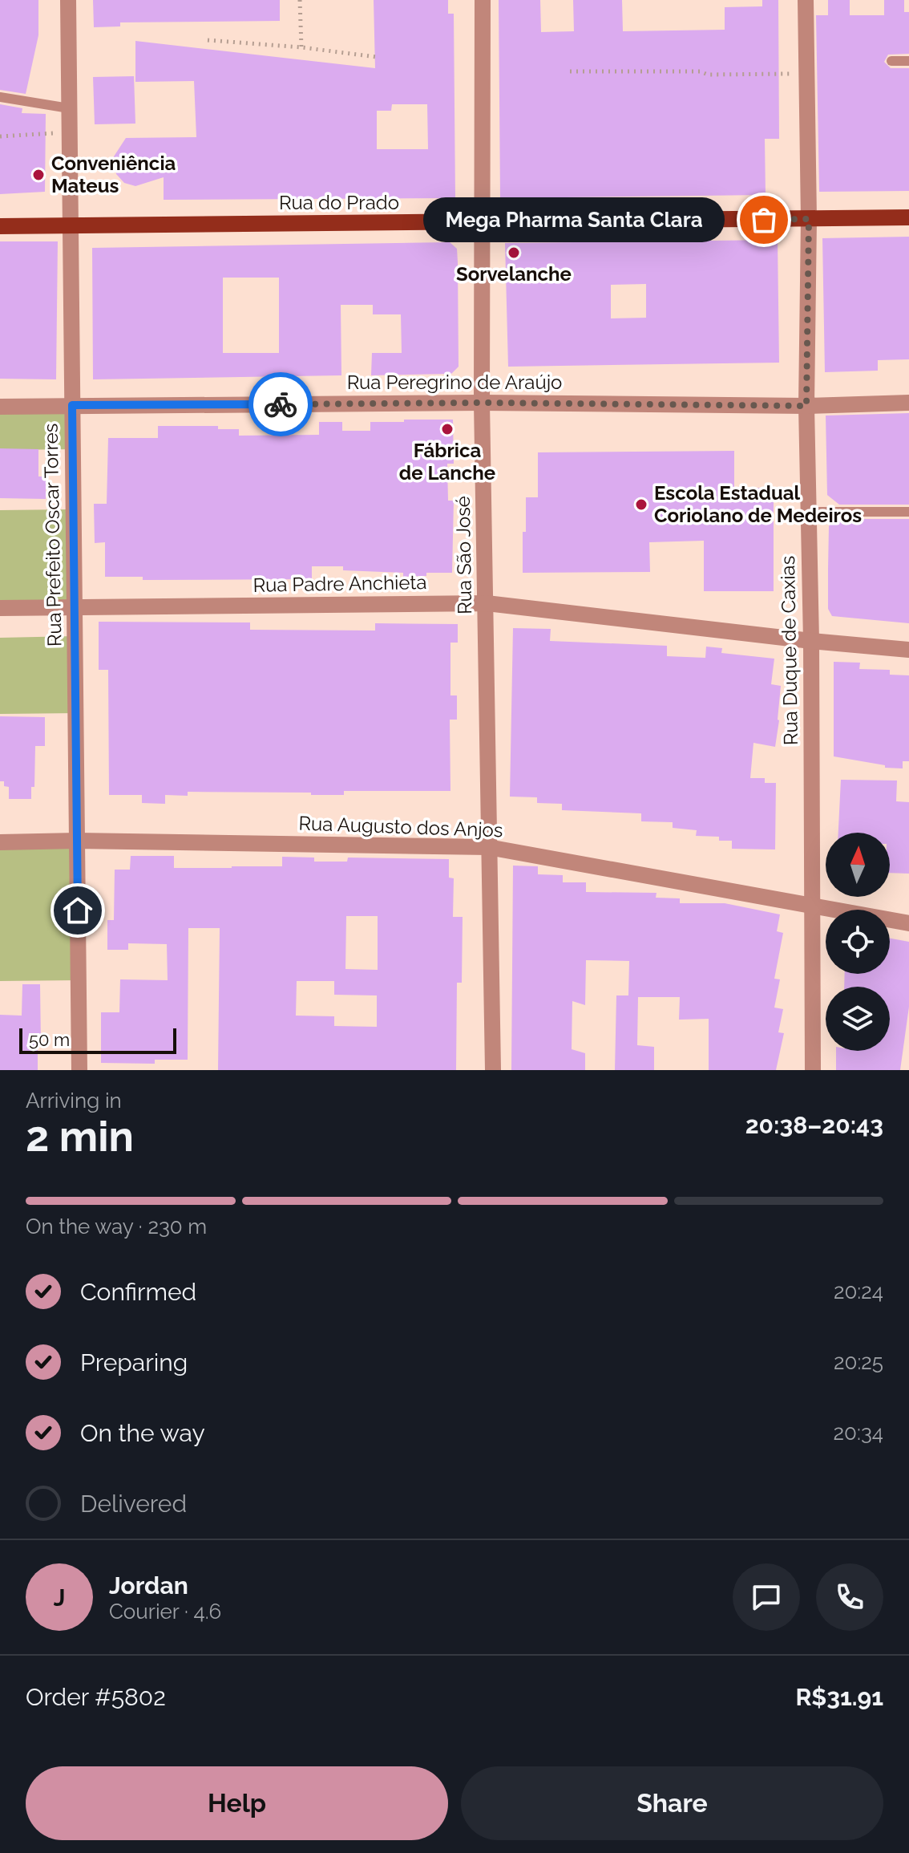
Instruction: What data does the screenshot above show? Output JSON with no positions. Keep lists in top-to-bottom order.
{
  "streets": {
    "main road": ["Rua do Prado"],
    "street": [
      "Rua Peregrino de Araújo",
      "Rua Prefeito Oscar Torres",
      "Rua São José",
      "Rua Padre Anchieta",
      "Rua Duque de Caxias",
      "Rua Augusto dos Anjos"
    ]
  },
  "crossings": [
    ["Rua do Prado", "Rua Prefeito Oscar Torres"],
    ["Rua do Prado", "Rua São José"],
    ["Rua do Prado", "Rua Duque de Caxias"],
    ["Rua Peregrino de Araújo", "Rua Prefeito Oscar Torres"],
    ["Rua Peregrino de Araújo", "Rua São José"],
    ["Rua Peregrino de Araújo", "Rua Duque de Caxias"],
    ["Rua Prefeito Oscar Torres", "Rua Padre Anchieta"],
    ["Rua Prefeito Oscar Torres", "Rua Augusto dos Anjos"],
    ["Rua São José", "Rua Padre Anchieta"],
    ["Rua São José", "Rua Augusto dos Anjos"],
    ["Rua Padre Anchieta", "Rua Duque de Caxias"],
    ["Rua Duque de Caxias", "Rua Augusto dos Anjos"]
  ],
  "places": [
    "Conveniência Mateus",
    "Mega Pharma Santa Clara",
    "Sorvelanche",
    "Fábrica de Lanche",
    "Escola Estadual Coriolano de Medeiros"
  ],
  "scale_bar": "50 m",
  "north": "top",
  "page": {
    "bubble": "Mega Pharma Santa Clara",
    "scale": "50 m",
    "heading": ["2 min", "Arriving in", "20:38–20:43"],
    "panel": [
      "Jordan",
      "Courier · 4.6",
      "Order #5802",
      "R$31.91"
    ],
    "bar": "On the way · 230 m",
    "list": [
      ["Confirmed", "20:24"],
      ["Preparing", "20:25"],
      ["On the way", "20:34"],
      "Delivered"
    ],
    "round": "J",
    "buttons": ["Help", "Share"]
  }
}
